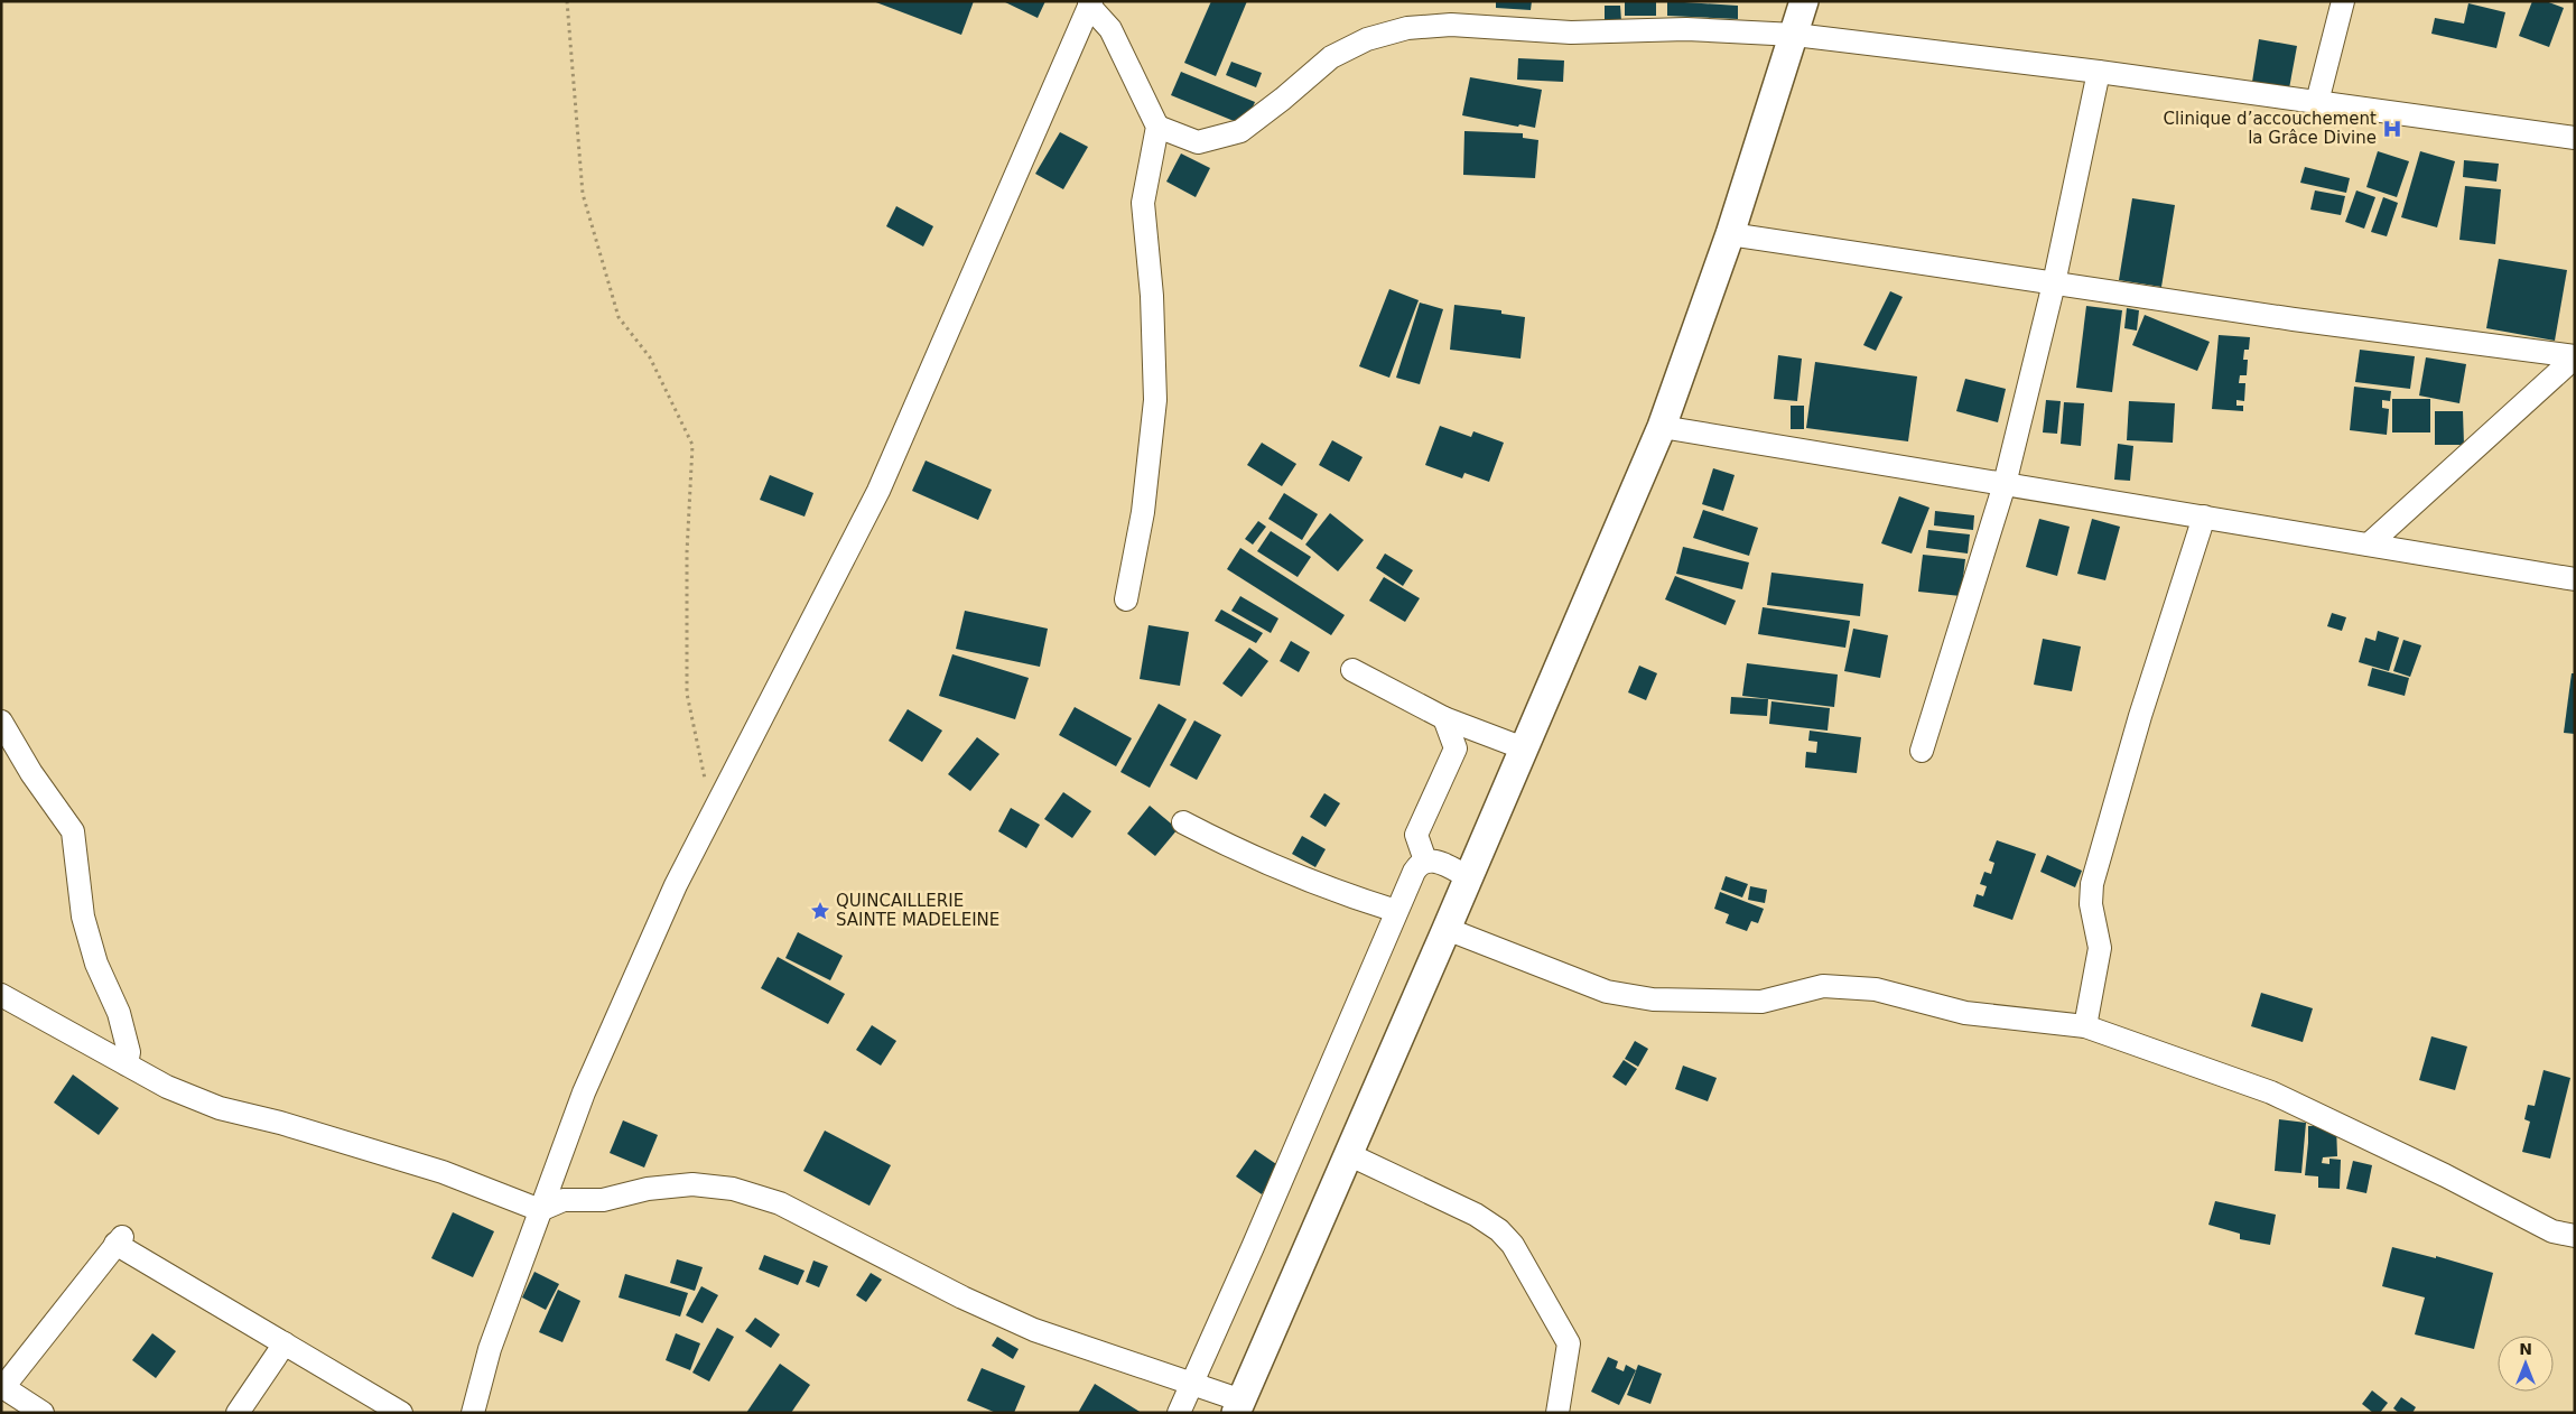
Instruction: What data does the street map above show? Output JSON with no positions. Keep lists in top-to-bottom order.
{
  "places": {
    "hospital": ["Clinique d’accouchement la Grâce Divine"],
    "place": ["QUINCAILLERIE SAINTE MADELEINE"]
  },
  "north": "top"
}
